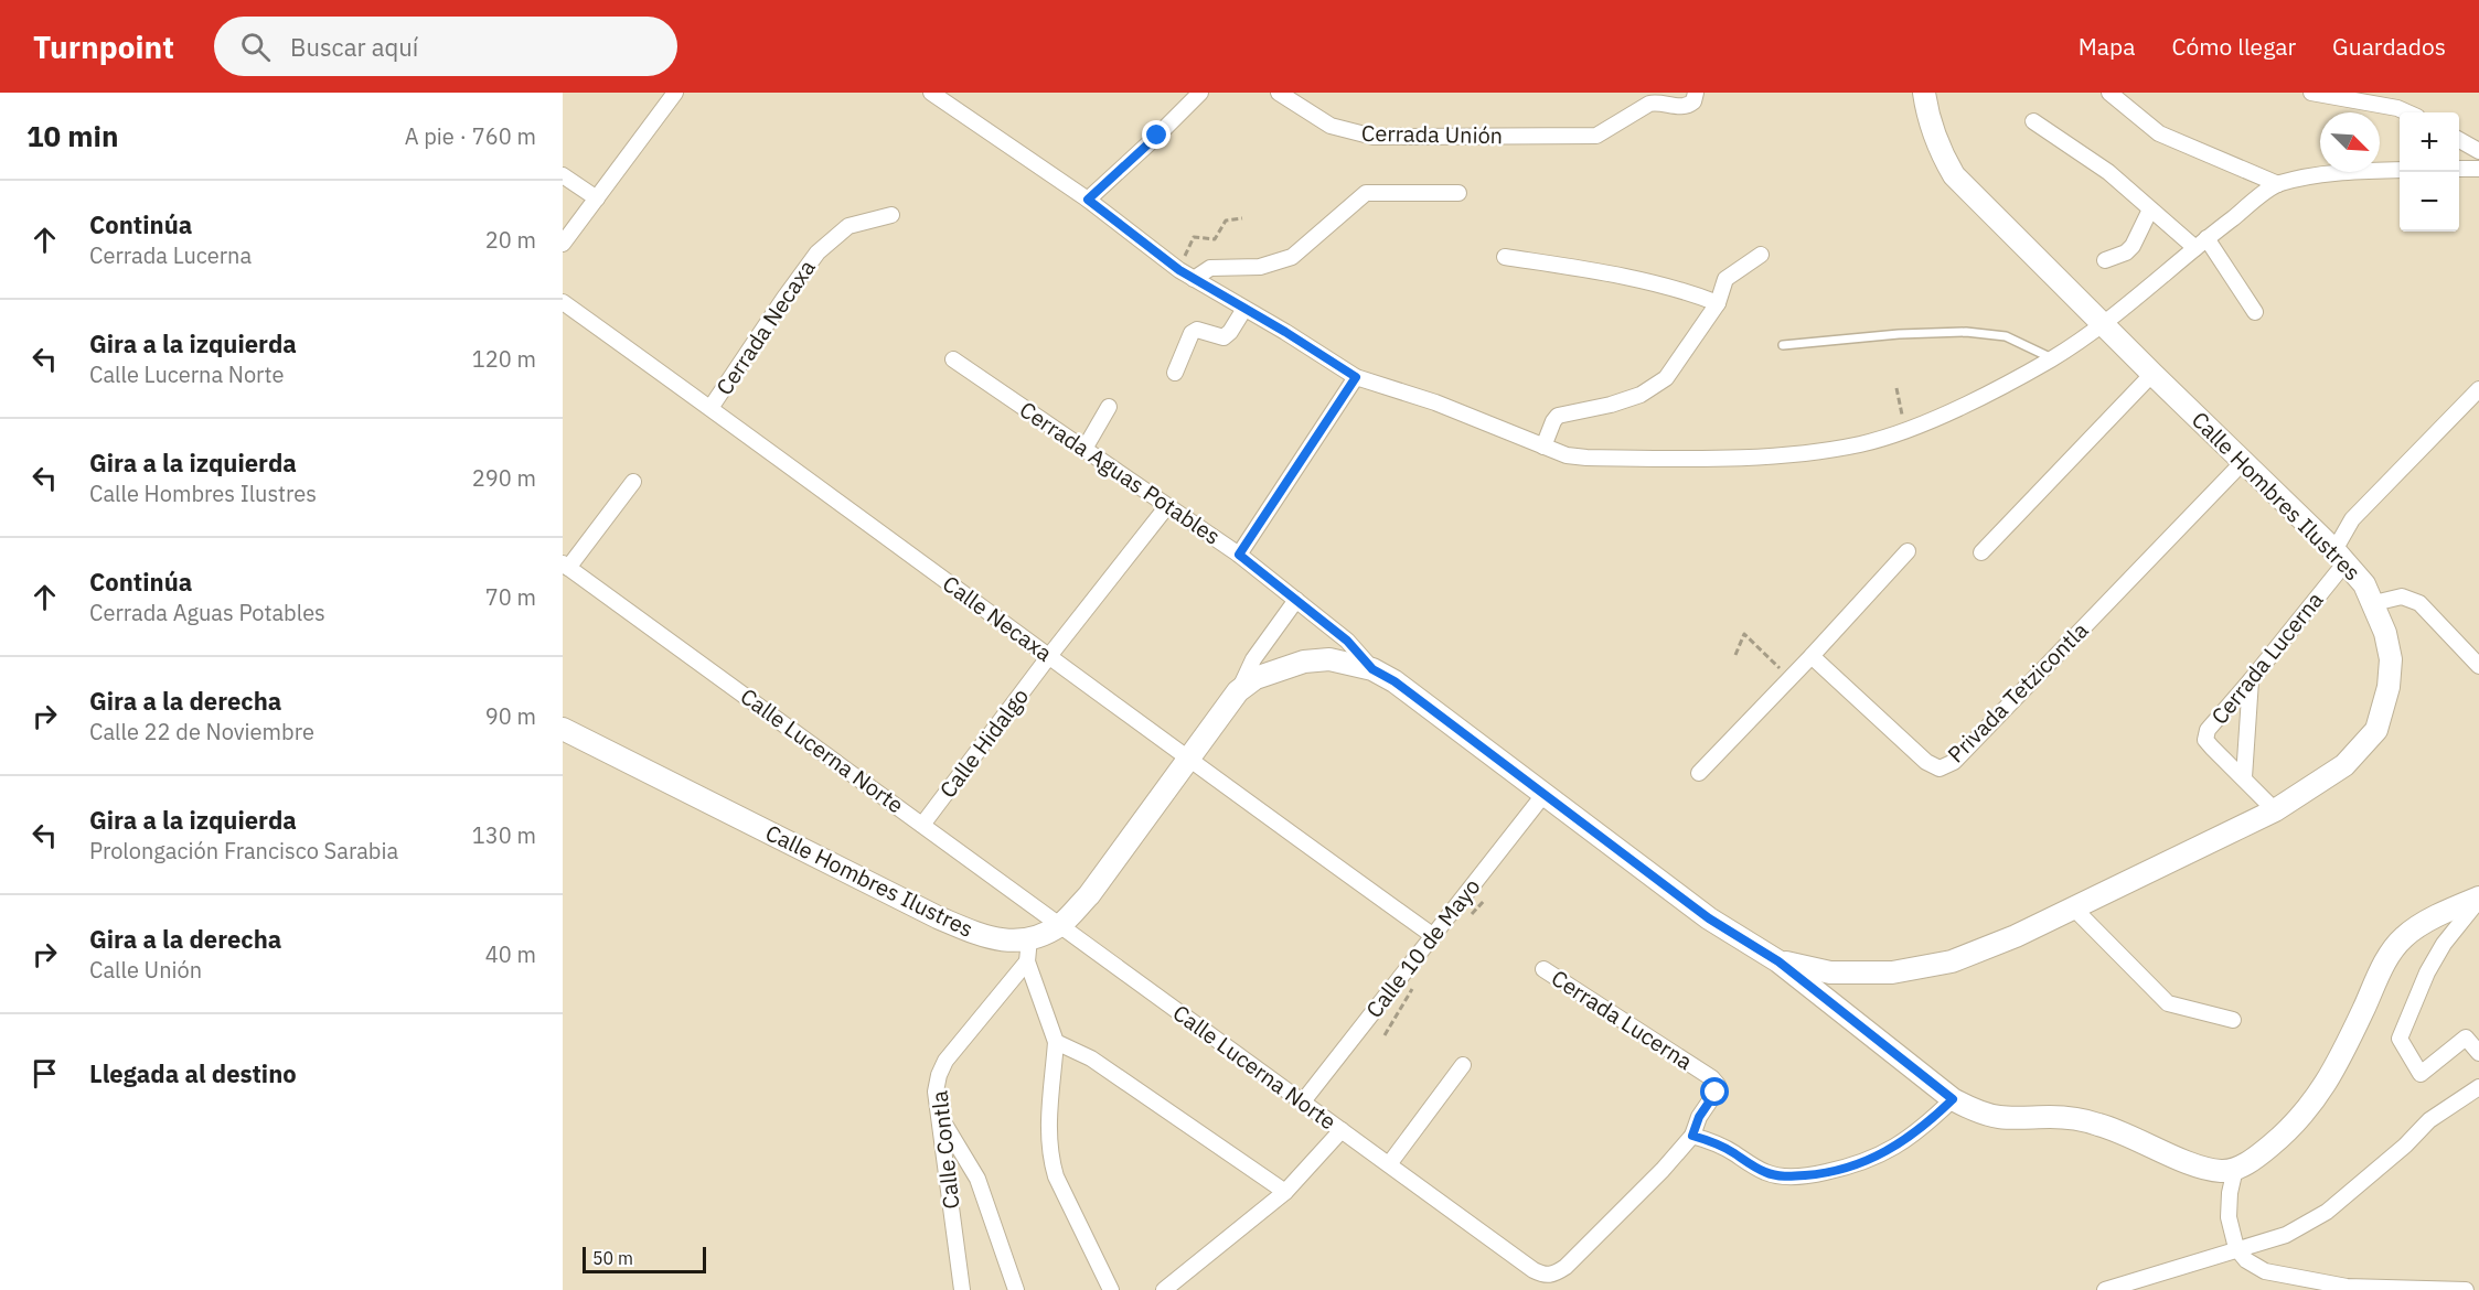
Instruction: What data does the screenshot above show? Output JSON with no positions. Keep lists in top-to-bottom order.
{
  "streets": {
    "main road": ["Calle Hombres Ilustres"],
    "street": [
      "Cerrada Unión",
      "Cerrada Necaxa",
      "Cerrada Aguas Potables",
      "Calle Necaxa",
      "Cerrada Lucerna",
      "Privada Tetzicontla",
      "Calle Hidalgo",
      "Calle Lucerna Norte",
      "Calle 10 de Mayo",
      "Calle Contla"
    ]
  },
  "crossings": [
    ["Cerrada Necaxa", "Calle Necaxa"],
    ["Cerrada Aguas Potables", "Calle Hombres Ilustres"],
    ["Cerrada Aguas Potables", "Calle Hidalgo"],
    ["Calle Hombres Ilustres", "Calle Necaxa"],
    ["Calle Hombres Ilustres", "Cerrada Lucerna"],
    ["Calle Hombres Ilustres", "Privada Tetzicontla"],
    ["Calle Hombres Ilustres", "Calle Lucerna Norte"],
    ["Calle Hombres Ilustres", "Calle 10 de Mayo"],
    ["Calle Necaxa", "Calle Hidalgo"],
    ["Calle Necaxa", "Calle 10 de Mayo"],
    ["Cerrada Lucerna", "Calle Lucerna Norte"],
    ["Calle Hidalgo", "Calle Lucerna Norte"],
    ["Calle Lucerna Norte", "Calle 10 de Mayo"]
  ],
  "scale_bar": "50 m",
  "north": "bottom right",
  "page": {
    "header": "Turnpoint",
    "search": "Buscar aquí",
    "nav": ["Mapa", "Cómo llegar", "Guardados"],
    "heading": ["10 min", "A pie · 760 m"],
    "map_buttons": ["+", "−"],
    "list": [
      ["Continúa", "Cerrada Lucerna", "20 m"],
      ["Gira a la izquierda", "Calle Lucerna Norte", "120 m"],
      ["Gira a la izquierda", "Calle Hombres Ilustres", "290 m"],
      ["Continúa", "Cerrada Aguas Potables", "70 m"],
      ["Gira a la derecha", "Calle 22 de Noviembre", "90 m"],
      ["Gira a la izquierda", "Prolongación Francisco Sarabia", "130 m"],
      ["Gira a la derecha", "Calle Unión", "40 m"],
      "Llegada al destino"
    ],
    "scale": "50 m"
  }
}
